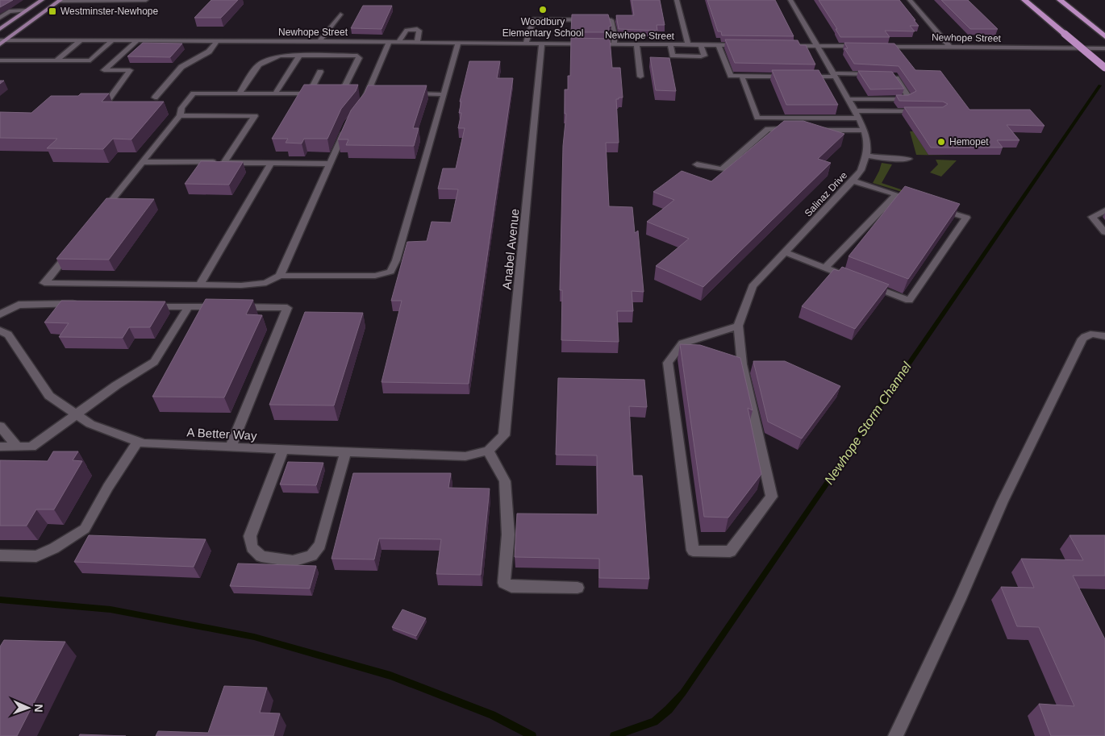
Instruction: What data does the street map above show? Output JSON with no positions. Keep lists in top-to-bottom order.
{
  "streets": {
    "street": [
      "Newhope Street",
      "Salinaz Drive",
      "Anabel Avenue",
      "A Better Way"
    ]
  },
  "crossings": [
    ["Newhope Street", "Anabel Avenue"],
    ["Anabel Avenue", "A Better Way"]
  ],
  "water": ["Newhope Storm Channel"],
  "places": {
    "other": ["Woodbury Elementary School", "Hemopet"],
    "transit": ["Westminster-Newhope"]
  },
  "north": "right"
}
